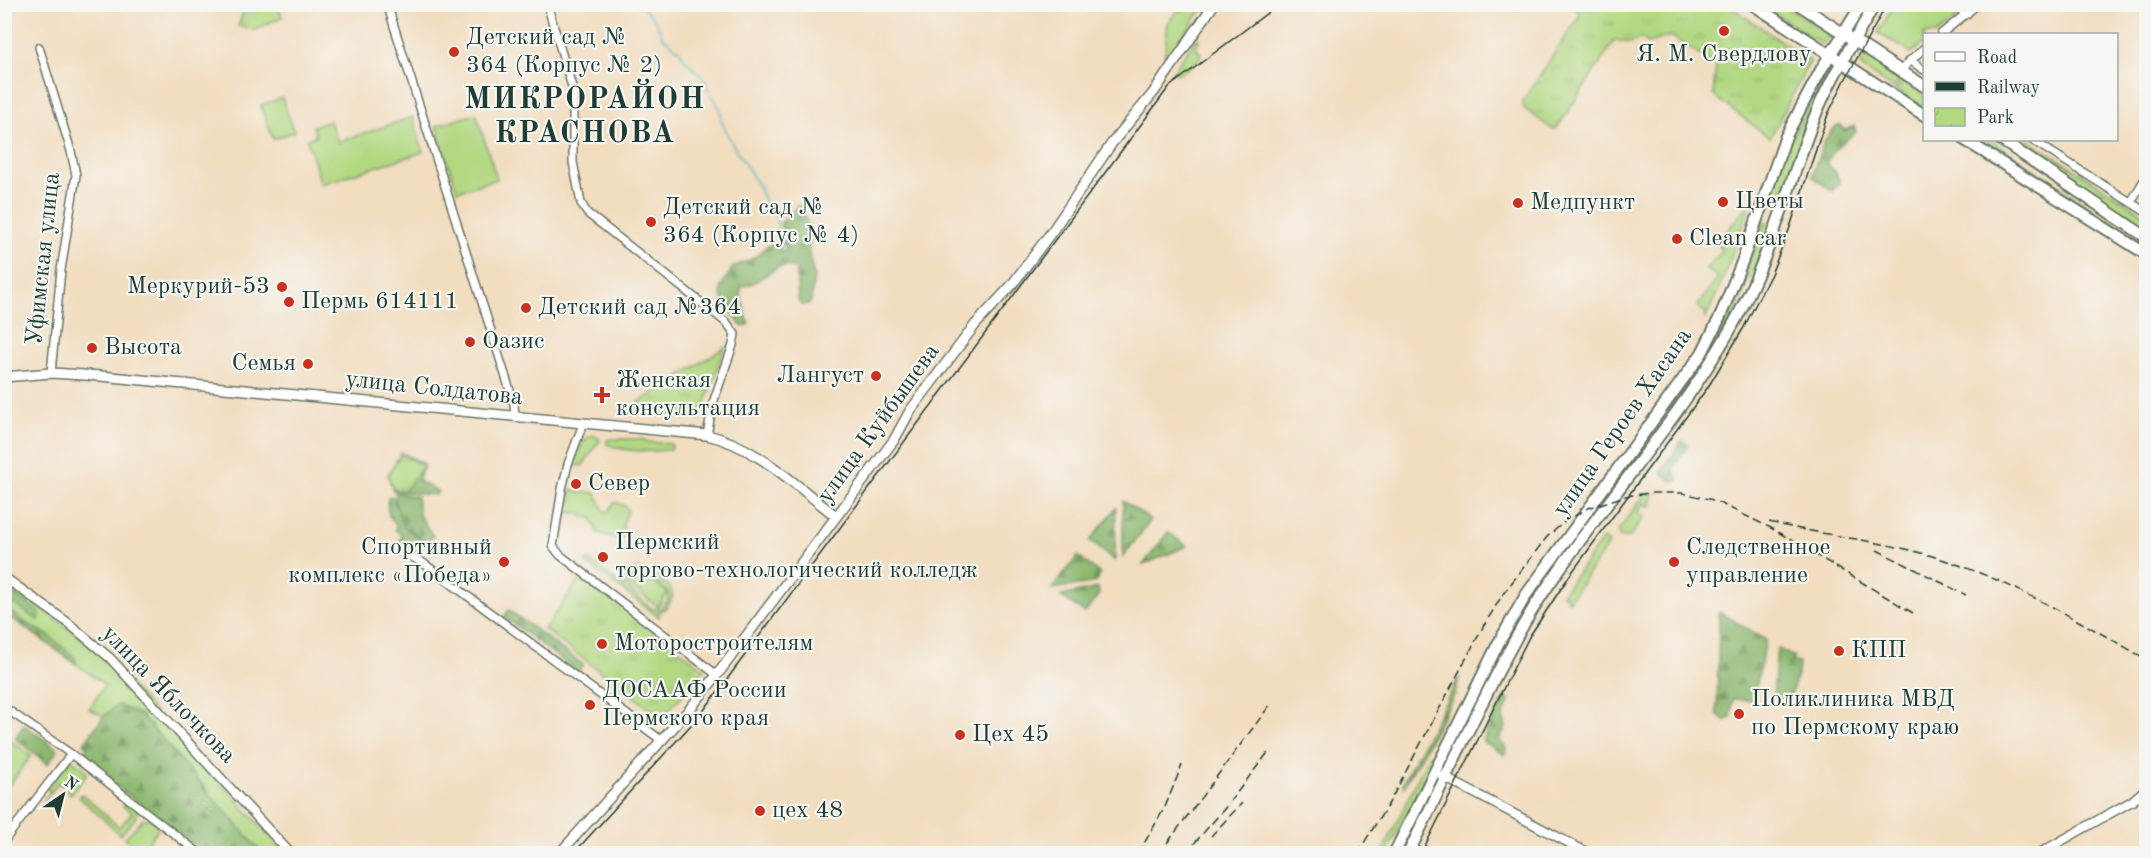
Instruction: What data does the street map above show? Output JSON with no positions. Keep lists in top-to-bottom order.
{
  "streets": {
    "main road": ["улица Солдатова", "улица Героев Хасана", "улица Куйбышева"],
    "street": ["Уфимская улица", "улица Яблочкова"]
  },
  "crossings": [
    ["Уфимская улица", "улица Солдатова"],
    ["улица Солдатова", "улица Куйбышева"]
  ],
  "districts": ["МИКРОРАЙОН КРАСНОВА"],
  "places": {
    "other": [
      "Я. М. Свердлову",
      "Детский сад № 364 (Корпус № 2)",
      "Цветы",
      "Медпункт",
      "Детский сад № 364 (Корпус № 4)",
      "Clean car",
      "Меркурий-53",
      "Пермь 614111",
      "Детский сад №364",
      "Оазис",
      "Высота",
      "Семья",
      "Лангуст",
      "Север",
      "Пермский торгово-технологический колледж",
      "Спортивный комплекс «Победа»",
      "Следственное управление",
      "Моторостроителям",
      "КПП",
      "ДОСААФ России Пермского края",
      "Поликлиника МВД по Пермскому краю",
      "Цех 45",
      "цех 48"
    ],
    "health": ["Женская консультация"]
  },
  "legend": ["Road", "Railway", "Park"],
  "north": "top right"
}
